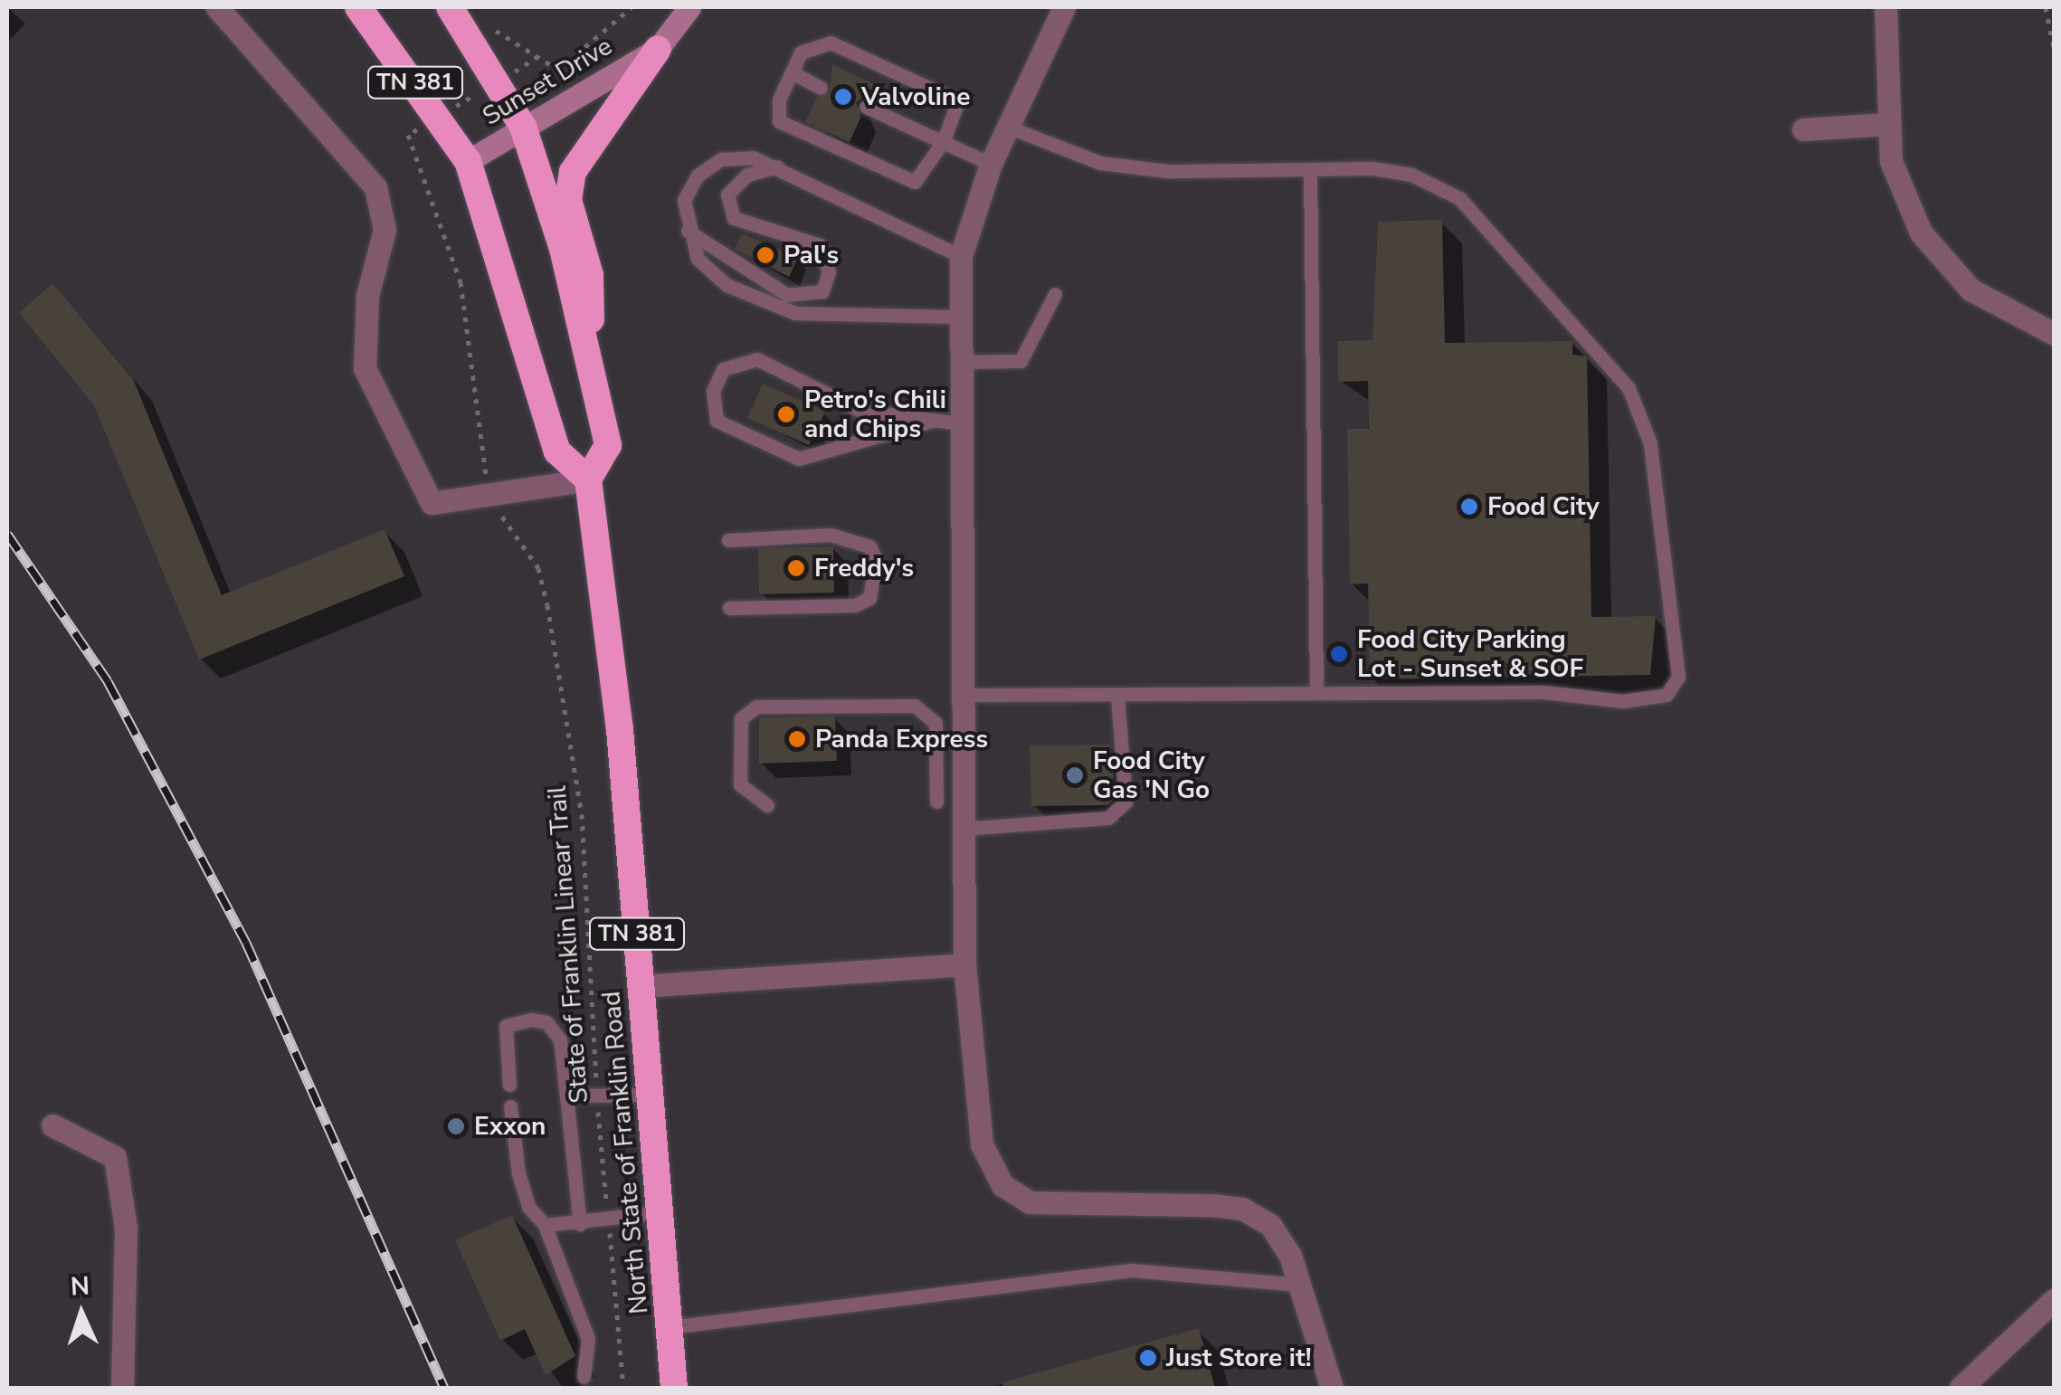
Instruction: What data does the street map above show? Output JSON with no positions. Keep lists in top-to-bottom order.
{
  "streets": {
    "highway": ["TN 381", "North State of Franklin Road"],
    "main road": ["Sunset Drive"],
    "path": ["State of Franklin Linear Trail"]
  },
  "crossings": [
    ["Sunset Drive", "TN 381"],
    ["TN 381", "State of Franklin Linear Trail"],
    ["TN 381", "North State of Franklin Road"]
  ],
  "places": [
    "Valvoline",
    "Pal's",
    "Petro's Chili and Chips",
    "Food City",
    "Freddy's",
    "Food City Parking Lot - Sunset & SOF",
    "Panda Express",
    "Food City Gas 'N Go",
    "Exxon",
    "Just Store it!"
  ],
  "north": "top"
}
